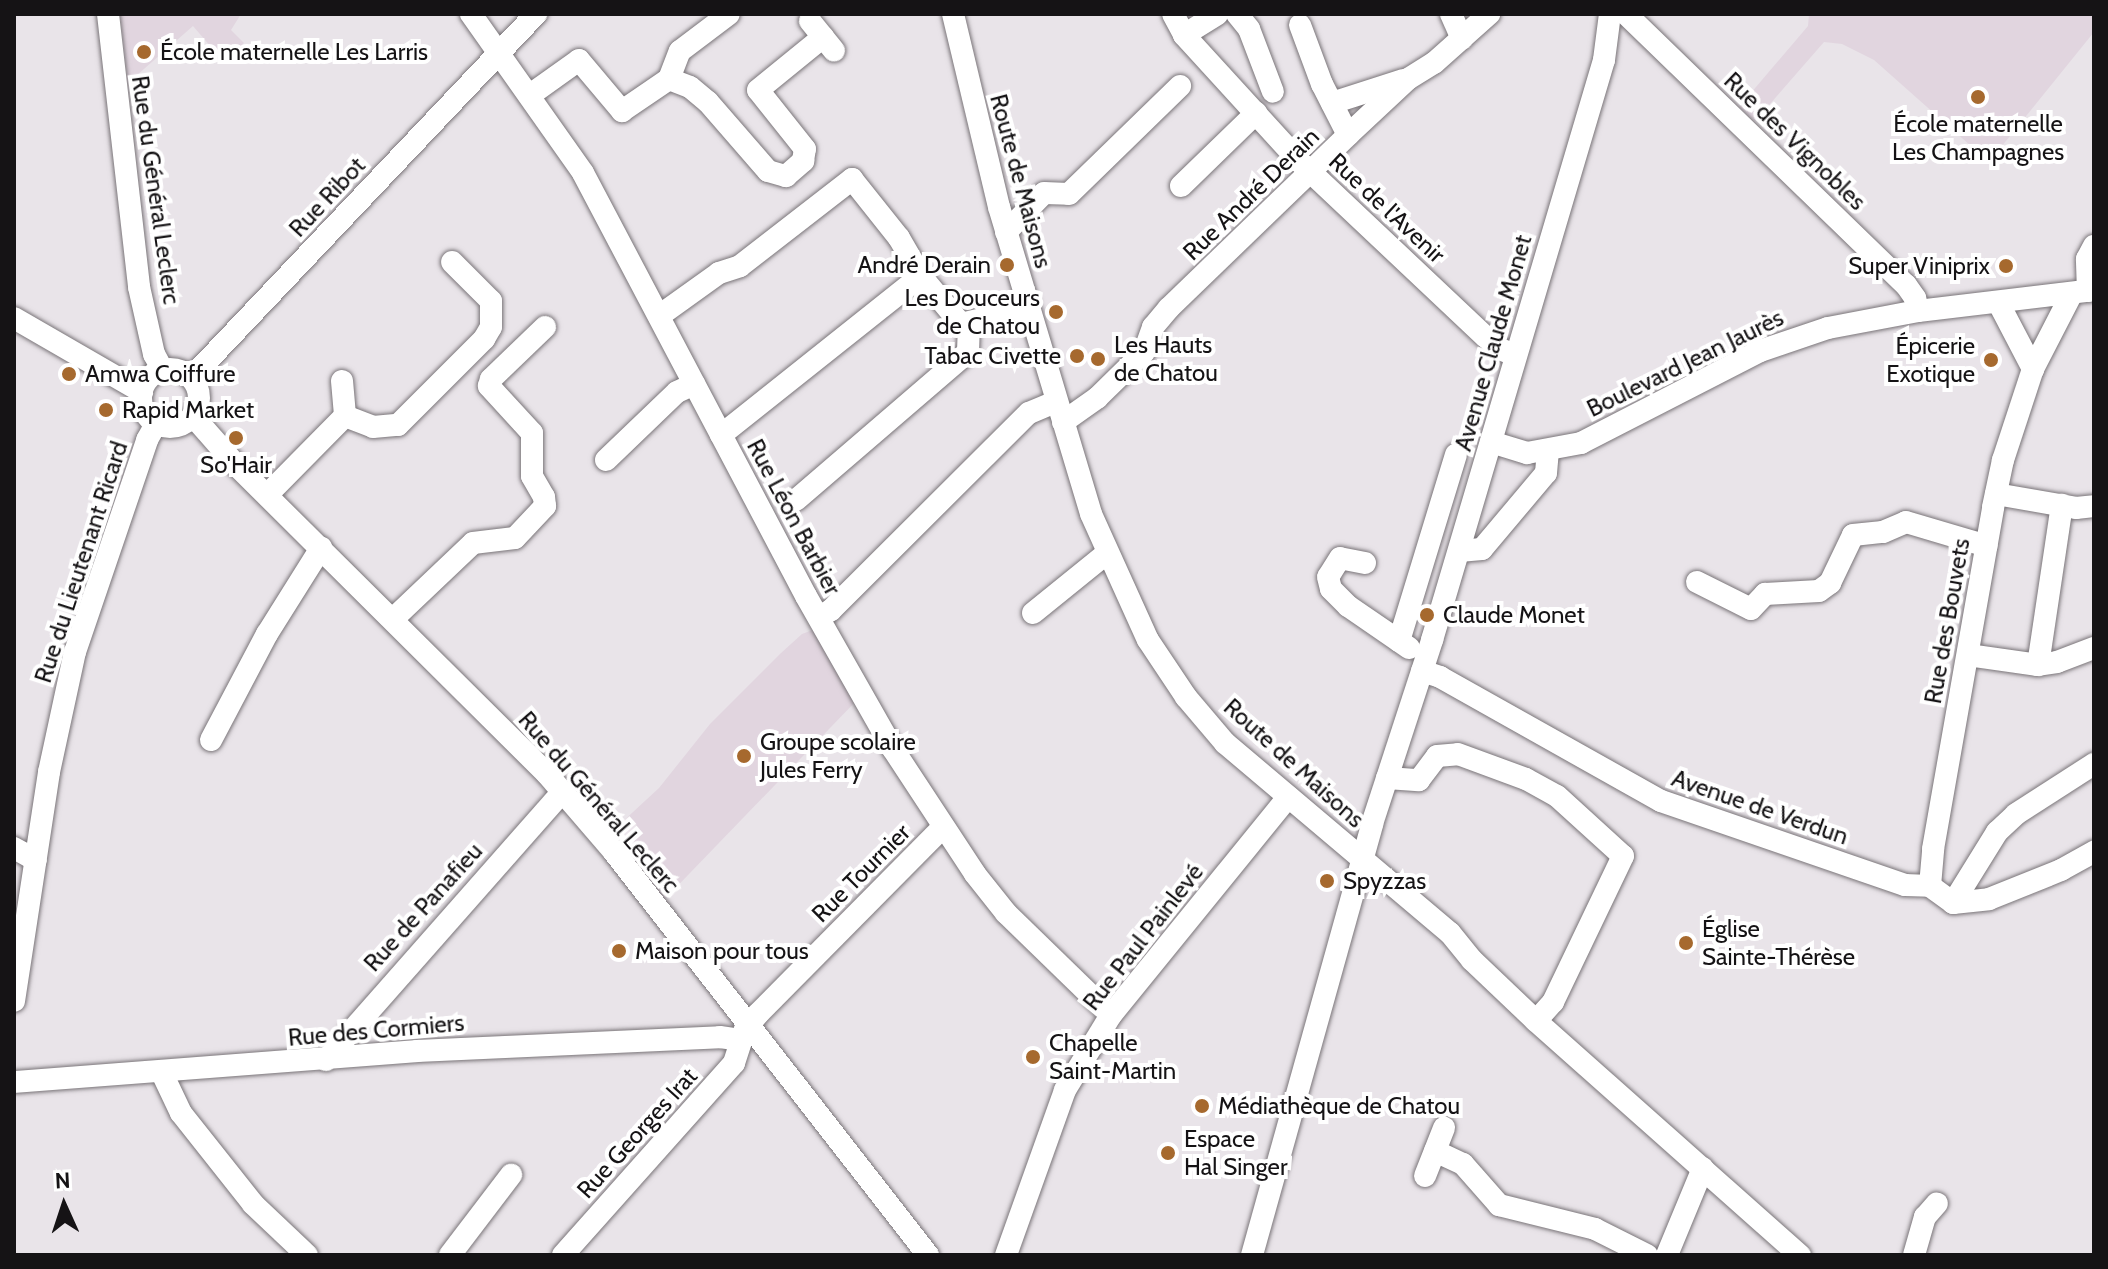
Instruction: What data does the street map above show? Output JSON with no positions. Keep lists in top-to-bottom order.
{
  "streets": {
    "street": [
      "Rue des Vignobles",
      "Route de Maisons",
      "Rue du Général Leclerc",
      "Rue André Derain",
      "Rue Ribot",
      "Rue de l'Avenir",
      "Avenue Claude Monet",
      "Boulevard Jean Jaurès",
      "Rue Léon Barbier",
      "Rue du Lieutenant Ricard",
      "Rue des Bouvets",
      "Avenue de Verdun",
      "Rue Tournier",
      "Rue de Panafieu",
      "Rue Paul Painlevé",
      "Rue des Cormiers",
      "Rue Georges Irat"
    ]
  },
  "crossings": [
    ["Rue des Vignobles", "Boulevard Jean Jaurès"],
    ["Route de Maisons", "Rue André Derain"],
    ["Route de Maisons", "Rue Paul Painlevé"],
    ["Rue du Général Leclerc", "Rue Ribot"],
    ["Rue du Général Leclerc", "Rue du Lieutenant Ricard"],
    ["Rue du Général Leclerc", "Rue Tournier"],
    ["Rue du Général Leclerc", "Rue de Panafieu"],
    ["Rue du Général Leclerc", "Rue des Cormiers"],
    ["Rue du Général Leclerc", "Rue Georges Irat"],
    ["Rue André Derain", "Rue de l'Avenir"],
    ["Rue André Derain", "Rue Léon Barbier"],
    ["Rue Ribot", "Rue Léon Barbier"],
    ["Rue Ribot", "Rue du Lieutenant Ricard"],
    ["Rue de l'Avenir", "Avenue Claude Monet"],
    ["Avenue Claude Monet", "Boulevard Jean Jaurès"],
    ["Avenue Claude Monet", "Avenue de Verdun"],
    ["Boulevard Jean Jaurès", "Rue des Bouvets"],
    ["Rue Léon Barbier", "Rue Tournier"],
    ["Rue Léon Barbier", "Rue Paul Painlevé"],
    ["Rue des Bouvets", "Avenue de Verdun"],
    ["Rue Tournier", "Rue des Cormiers"],
    ["Rue Tournier", "Rue Georges Irat"],
    ["Rue de Panafieu", "Rue des Cormiers"],
    ["Rue des Cormiers", "Rue Georges Irat"]
  ],
  "places": [
    "École maternelle Les Larris",
    "École maternelle Les Champagnes",
    "André Derain",
    "Super Viniprix",
    "Les Douceurs de Chatou",
    "Tabac Civette",
    "Les Hauts de Chatou",
    "Épicerie Exotique",
    "Amwa Coiffure",
    "Rapid Market",
    "So'Hair",
    "Claude Monet",
    "Groupe scolaire Jules Ferry",
    "Spyzzas",
    "Église Sainte-Thérèse",
    "Maison pour tous",
    "Chapelle Saint-Martin",
    "Médiathèque de Chatou",
    "Espace Hal Singer"
  ],
  "north": "top"
}
